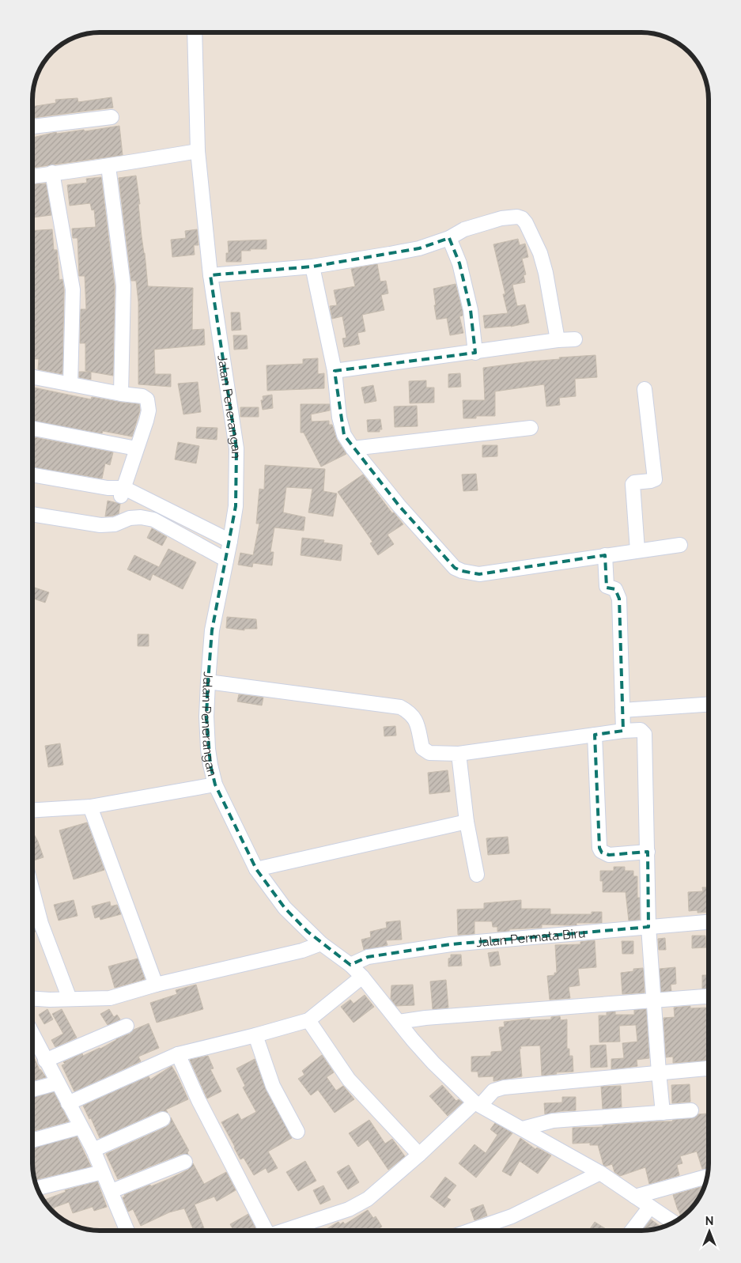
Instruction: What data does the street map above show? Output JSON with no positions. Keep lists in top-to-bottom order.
{
  "streets": {
    "street": ["Jalan Penerangan", "Jalan Permata Biru"]
  },
  "crossings": [
    ["Jalan Penerangan", "Jalan Permata Biru"]
  ],
  "north": "top"
}
